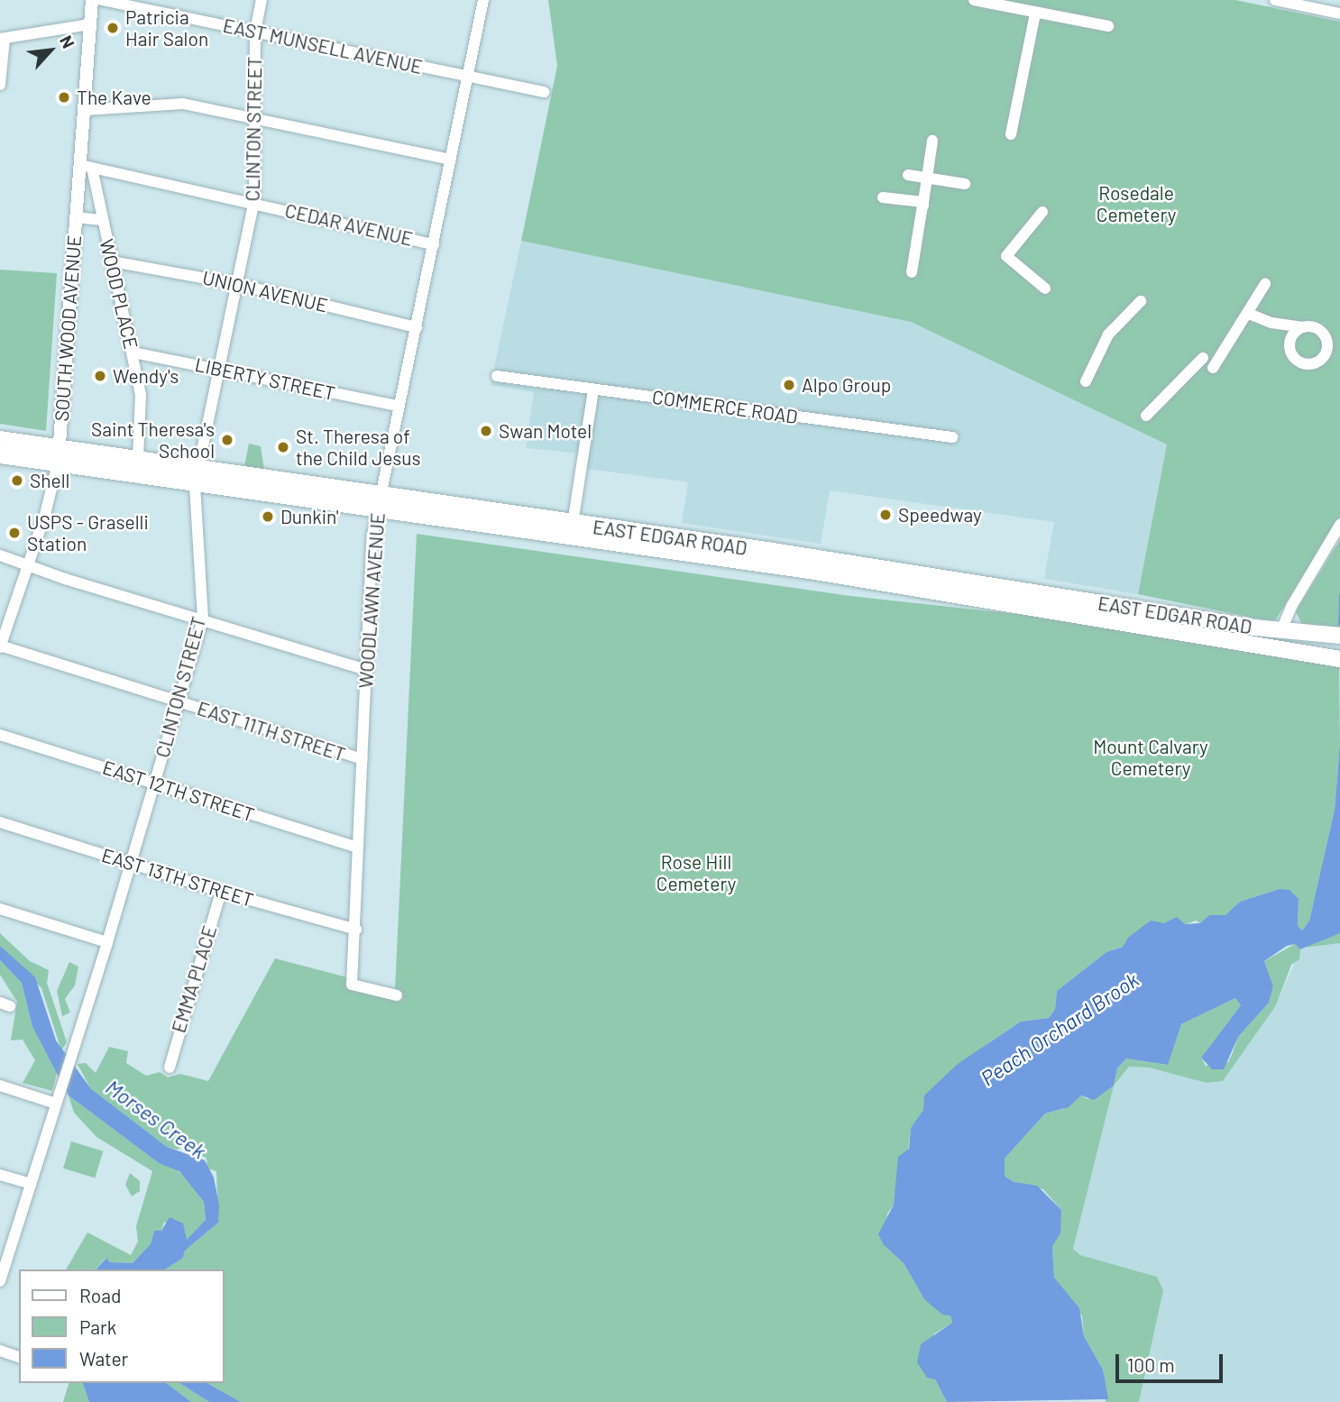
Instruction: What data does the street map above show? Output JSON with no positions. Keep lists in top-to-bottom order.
{
  "streets": {
    "highway": ["EAST EDGAR ROAD"],
    "main road": ["SOUTH WOOD AVENUE"],
    "street": [
      "EAST MUNSELL AVENUE",
      "CLINTON STREET",
      "CEDAR AVENUE",
      "UNION AVENUE",
      "WOOD PLACE",
      "LIBERTY STREET",
      "COMMERCE ROAD",
      "WOODLAWN AVENUE",
      "EAST 11TH STREET",
      "EAST 12TH STREET",
      "EAST 13TH STREET",
      "EMMA PLACE"
    ]
  },
  "crossings": [
    ["EAST MUNSELL AVENUE", "CLINTON STREET"],
    ["EAST MUNSELL AVENUE", "WOODLAWN AVENUE"],
    ["CLINTON STREET", "CEDAR AVENUE"],
    ["CLINTON STREET", "UNION AVENUE"],
    ["CLINTON STREET", "LIBERTY STREET"],
    ["CLINTON STREET", "EAST EDGAR ROAD"],
    ["CLINTON STREET", "EAST 11TH STREET"],
    ["CLINTON STREET", "EAST 12TH STREET"],
    ["CLINTON STREET", "EAST 13TH STREET"],
    ["CEDAR AVENUE", "WOOD PLACE"],
    ["CEDAR AVENUE", "SOUTH WOOD AVENUE"],
    ["CEDAR AVENUE", "WOODLAWN AVENUE"],
    ["UNION AVENUE", "WOOD PLACE"],
    ["UNION AVENUE", "WOODLAWN AVENUE"],
    ["WOOD PLACE", "SOUTH WOOD AVENUE"],
    ["WOOD PLACE", "LIBERTY STREET"],
    ["WOOD PLACE", "EAST EDGAR ROAD"],
    ["SOUTH WOOD AVENUE", "EAST EDGAR ROAD"],
    ["SOUTH WOOD AVENUE", "EAST 11TH STREET"],
    ["LIBERTY STREET", "WOODLAWN AVENUE"],
    ["EAST EDGAR ROAD", "WOODLAWN AVENUE"],
    ["WOODLAWN AVENUE", "EAST 11TH STREET"],
    ["WOODLAWN AVENUE", "EAST 12TH STREET"],
    ["WOODLAWN AVENUE", "EAST 13TH STREET"],
    ["EAST 13TH STREET", "EMMA PLACE"]
  ],
  "water": ["Peach Orchard Brook", "Morses Creek"],
  "parks": ["Rosedale Cemetery", "Mount Calvary Cemetery", "Rose Hill Cemetery"],
  "places": [
    "Patricia Hair Salon",
    "The Kave",
    "Wendy's",
    "Alpo Group",
    "Swan Motel",
    "Saint Theresa's School",
    "St. Theresa of the Child Jesus",
    "Shell",
    "Speedway",
    "Dunkin'",
    "USPS - Graselli Station"
  ],
  "legend": ["Road", "Park", "Water"],
  "scale_bar": "100 m",
  "north": "top right"
}
